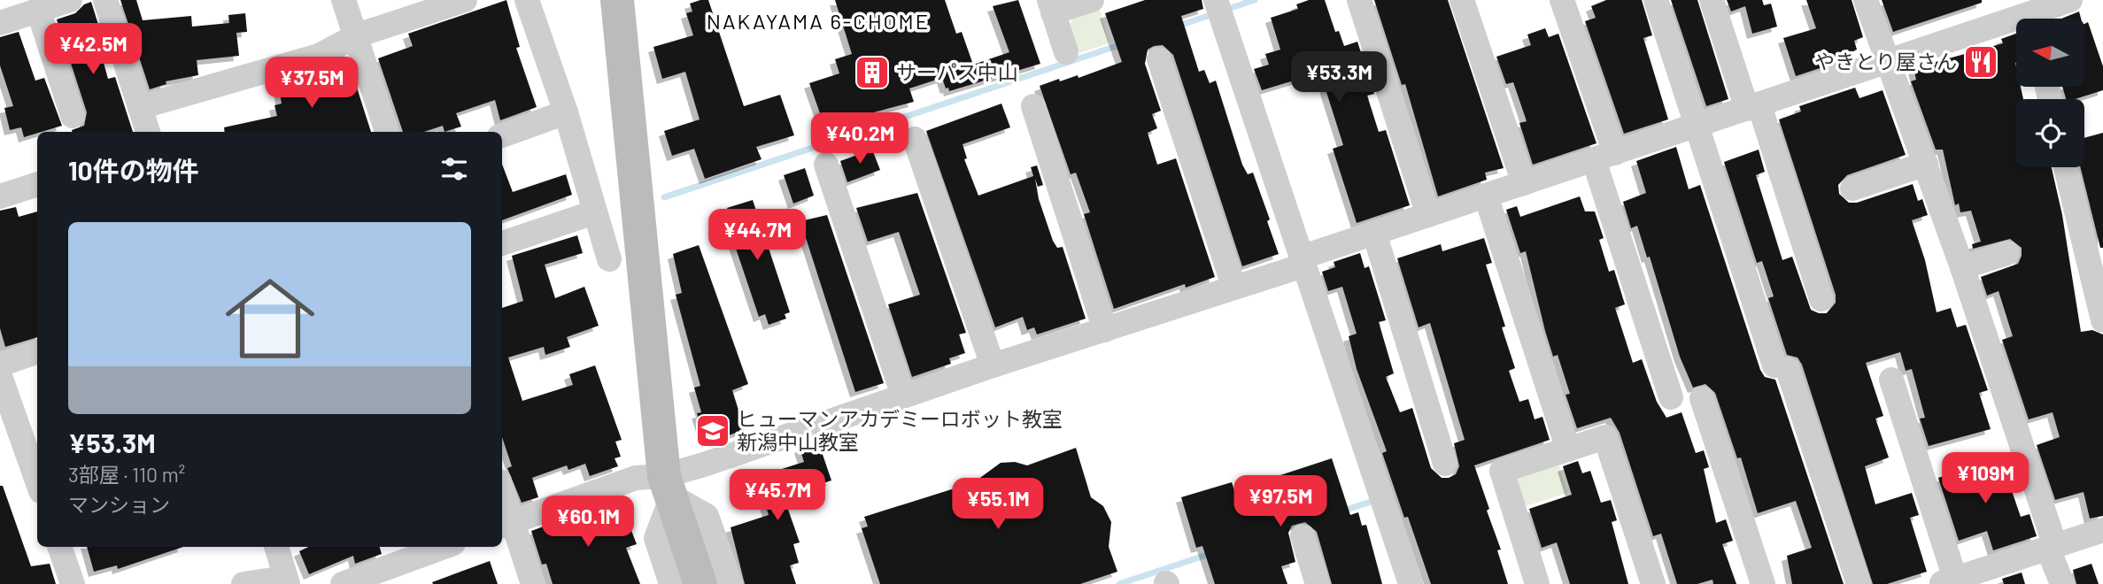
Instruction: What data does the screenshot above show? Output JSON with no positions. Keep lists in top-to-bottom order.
{
  "districts": ["NAKAYAMA 6-CHOME"],
  "places": {
    "restaurant": ["やきとり屋さん"],
    "building": ["サーパス中山"],
    "school or university": ["ヒューマンアカデミーロボット教室 新潟中山教室"]
  },
  "north": "left",
  "page": {
    "price": [
      "¥42.5M",
      "¥53.3M",
      "¥37.5M",
      "¥40.2M",
      "¥44.7M",
      "¥109M",
      "¥45.7M",
      "¥97.5M",
      "¥55.1M",
      "¥60.1M"
    ],
    "heading": "10件の物件",
    "list": [
      {
        "name": "¥53.3M",
        "note": "3部屋 · 110 m² · マンション"
      }
    ]
  }
}
